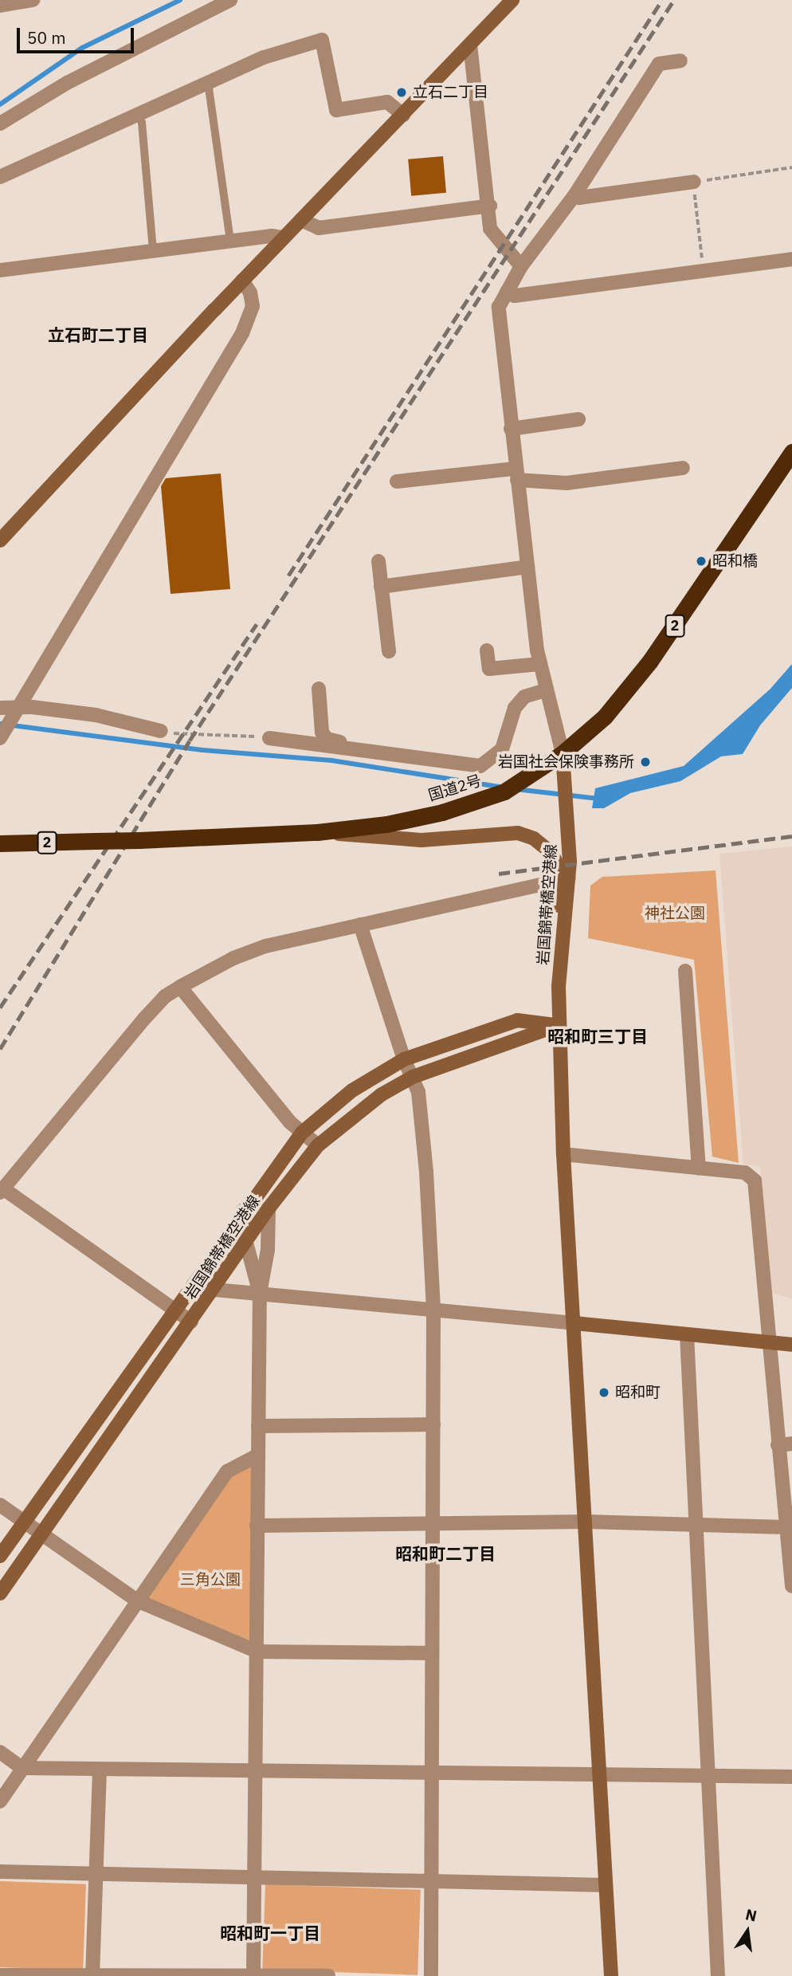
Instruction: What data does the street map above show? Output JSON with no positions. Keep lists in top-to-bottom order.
{
  "streets": {
    "highway": ["2", "国道2号"],
    "main road": ["岩国錦帯橋空港線"]
  },
  "crossings": [
    ["国道2号", "岩国錦帯橋空港線"]
  ],
  "districts": [
    "立石町二丁目",
    "昭和町三丁目",
    "昭和町二丁目",
    "昭和町一丁目"
  ],
  "parks": ["神社公園", "三角公園"],
  "places": [
    "立石二丁目",
    "昭和橋",
    "岩国社会保険事務所",
    "昭和町"
  ],
  "scale_bar": "50 m",
  "north": "top"
}
